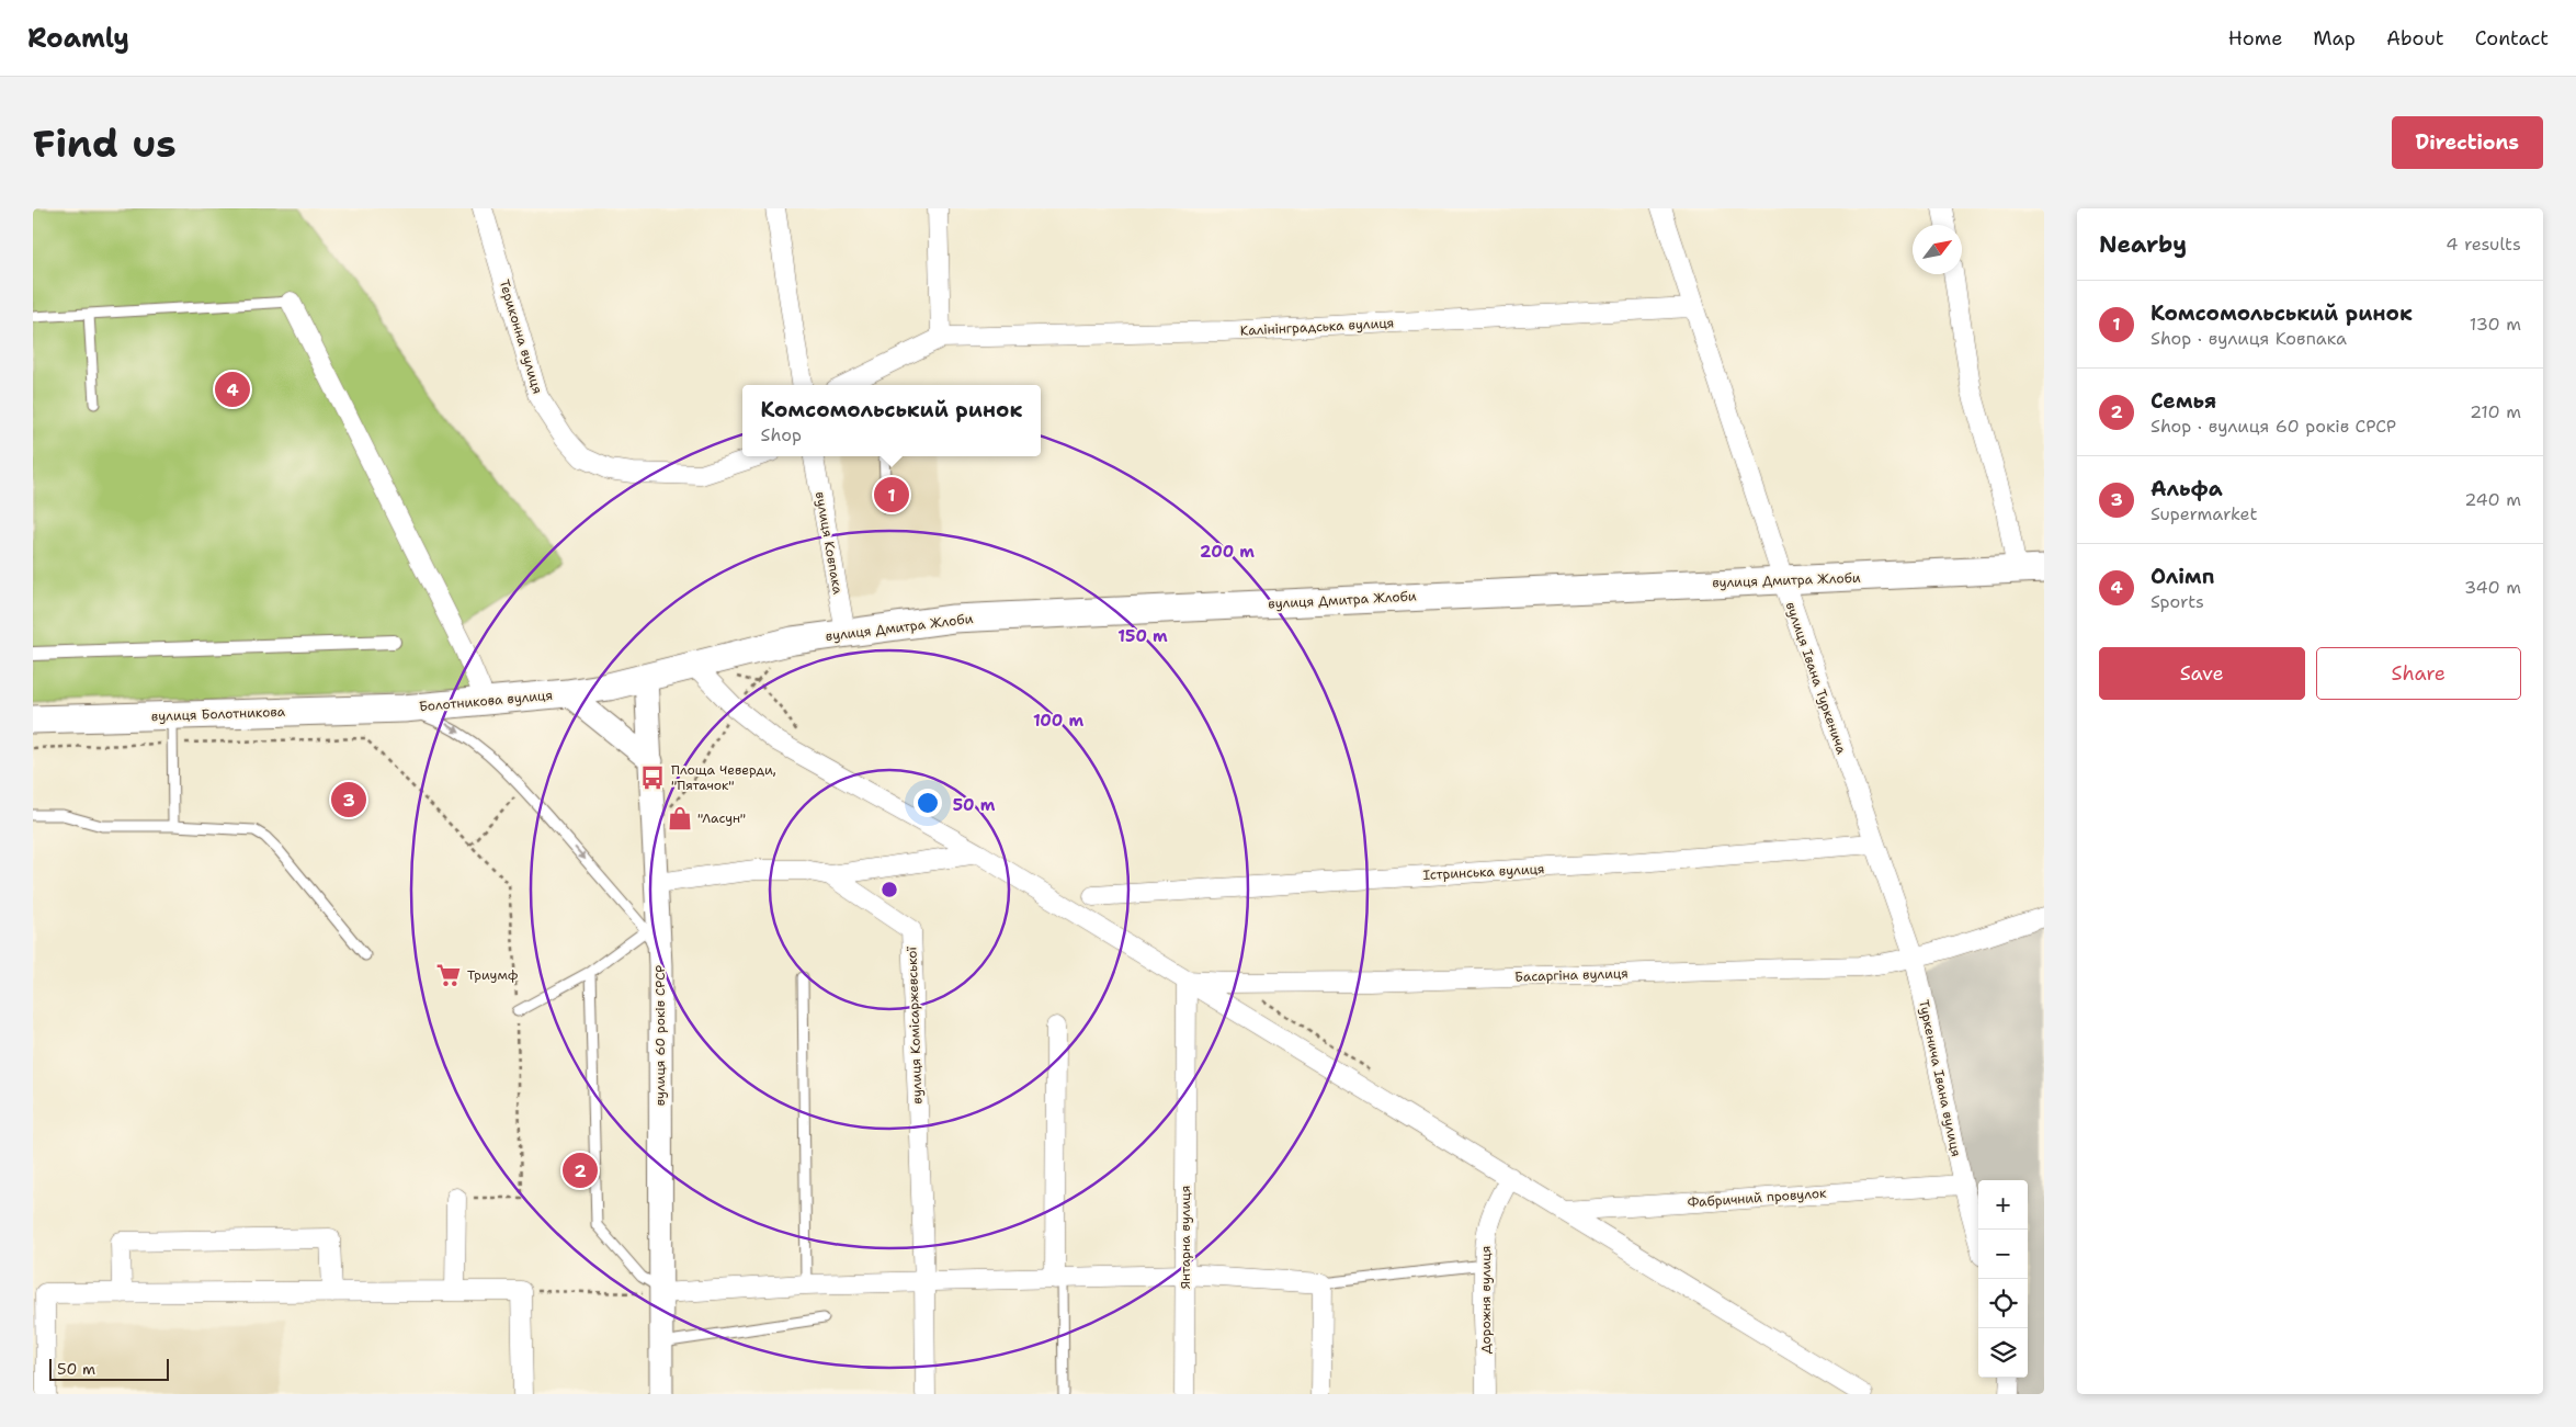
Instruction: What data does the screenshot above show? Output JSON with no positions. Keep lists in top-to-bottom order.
{
  "streets": {
    "main road": ["вулиця Дмитра Жлоби", "Болотникова вулиця", "вулиця Болотникова"],
    "street": [
      "Калінінградська вулиця",
      "Териконна вулиця",
      "вулиця Ковпака",
      "вулиця Івана Туркенича",
      "Істринська вулиця",
      "Басаргіна вулиця",
      "вулиця Комісаржевської",
      "вулиця 60 років СРСР",
      "Туркенича Івана вулиця",
      "Фабричний провулок",
      "Янтарна вулиця",
      "Дорожня вулиця"
    ]
  },
  "crossings": [
    ["Калінінградська вулиця", "вулиця Івана Туркенича"],
    ["вулиця Ковпака", "вулиця Дмитра Жлоби"],
    ["вулиця Дмитра Жлоби", "вулиця Івана Туркенича"],
    ["вулиця Дмитра Жлоби", "Болотникова вулиця"],
    ["вулиця Дмитра Жлоби", "вулиця 60 років СРСР"],
    ["вулиця Івана Туркенича", "Істринська вулиця"],
    ["вулиця Івана Туркенича", "Басаргіна вулиця"],
    ["вулиця Івана Туркенича", "Туркенича Івана вулиця"],
    ["Болотникова вулиця", "вулиця Болотникова"],
    ["Болотникова вулиця", "вулиця 60 років СРСР"],
    ["Басаргіна вулиця", "Туркенича Івана вулиця"],
    ["Басаргіна вулиця", "Янтарна вулиця"],
    ["вулиця Комісаржевської", "вулиця 60 років СРСР"],
    ["Туркенича Івана вулиця", "Фабричний провулок"]
  ],
  "places": {
    "bus stop": ["Площа Чеверди, \"Пятачок\""],
    "shop": ["\"Ласун\""],
    "supermarket": ["Триумф"]
  },
  "scale_bar": "50 m",
  "north": "top right",
  "page": {
    "header": "Roamly",
    "nav": [
      "Home",
      "Map",
      "About",
      "Contact"
    ],
    "buttons": [
      "Directions",
      ["Save", "Share"]
    ],
    "title": "Find us",
    "heading": ["Nearby", "4 results"],
    "list": [
      {
        "mark": "1",
        "name": "Комсомольський ринок",
        "note": "Shop · вулиця Ковпака",
        "value": "130 m"
      },
      {
        "mark": "2",
        "name": "Семья",
        "note": "Shop · вулиця 60 років СРСР",
        "value": "210 m"
      },
      {
        "mark": "3",
        "name": "Альфа",
        "note": "Supermarket",
        "value": "240 m"
      },
      {
        "mark": "4",
        "name": "Олімп",
        "note": "Sports",
        "value": "340 m"
      }
    ],
    "pins": [
      "4",
      "1",
      "3",
      "2"
    ],
    "popup": ["Комсомольський ринок", "Shop"],
    "map_buttons": ["+", "−"],
    "scale": "50 m"
  },
  "rings": [
    "200 m",
    "150 m",
    "100 m",
    "50 m"
  ]
}
